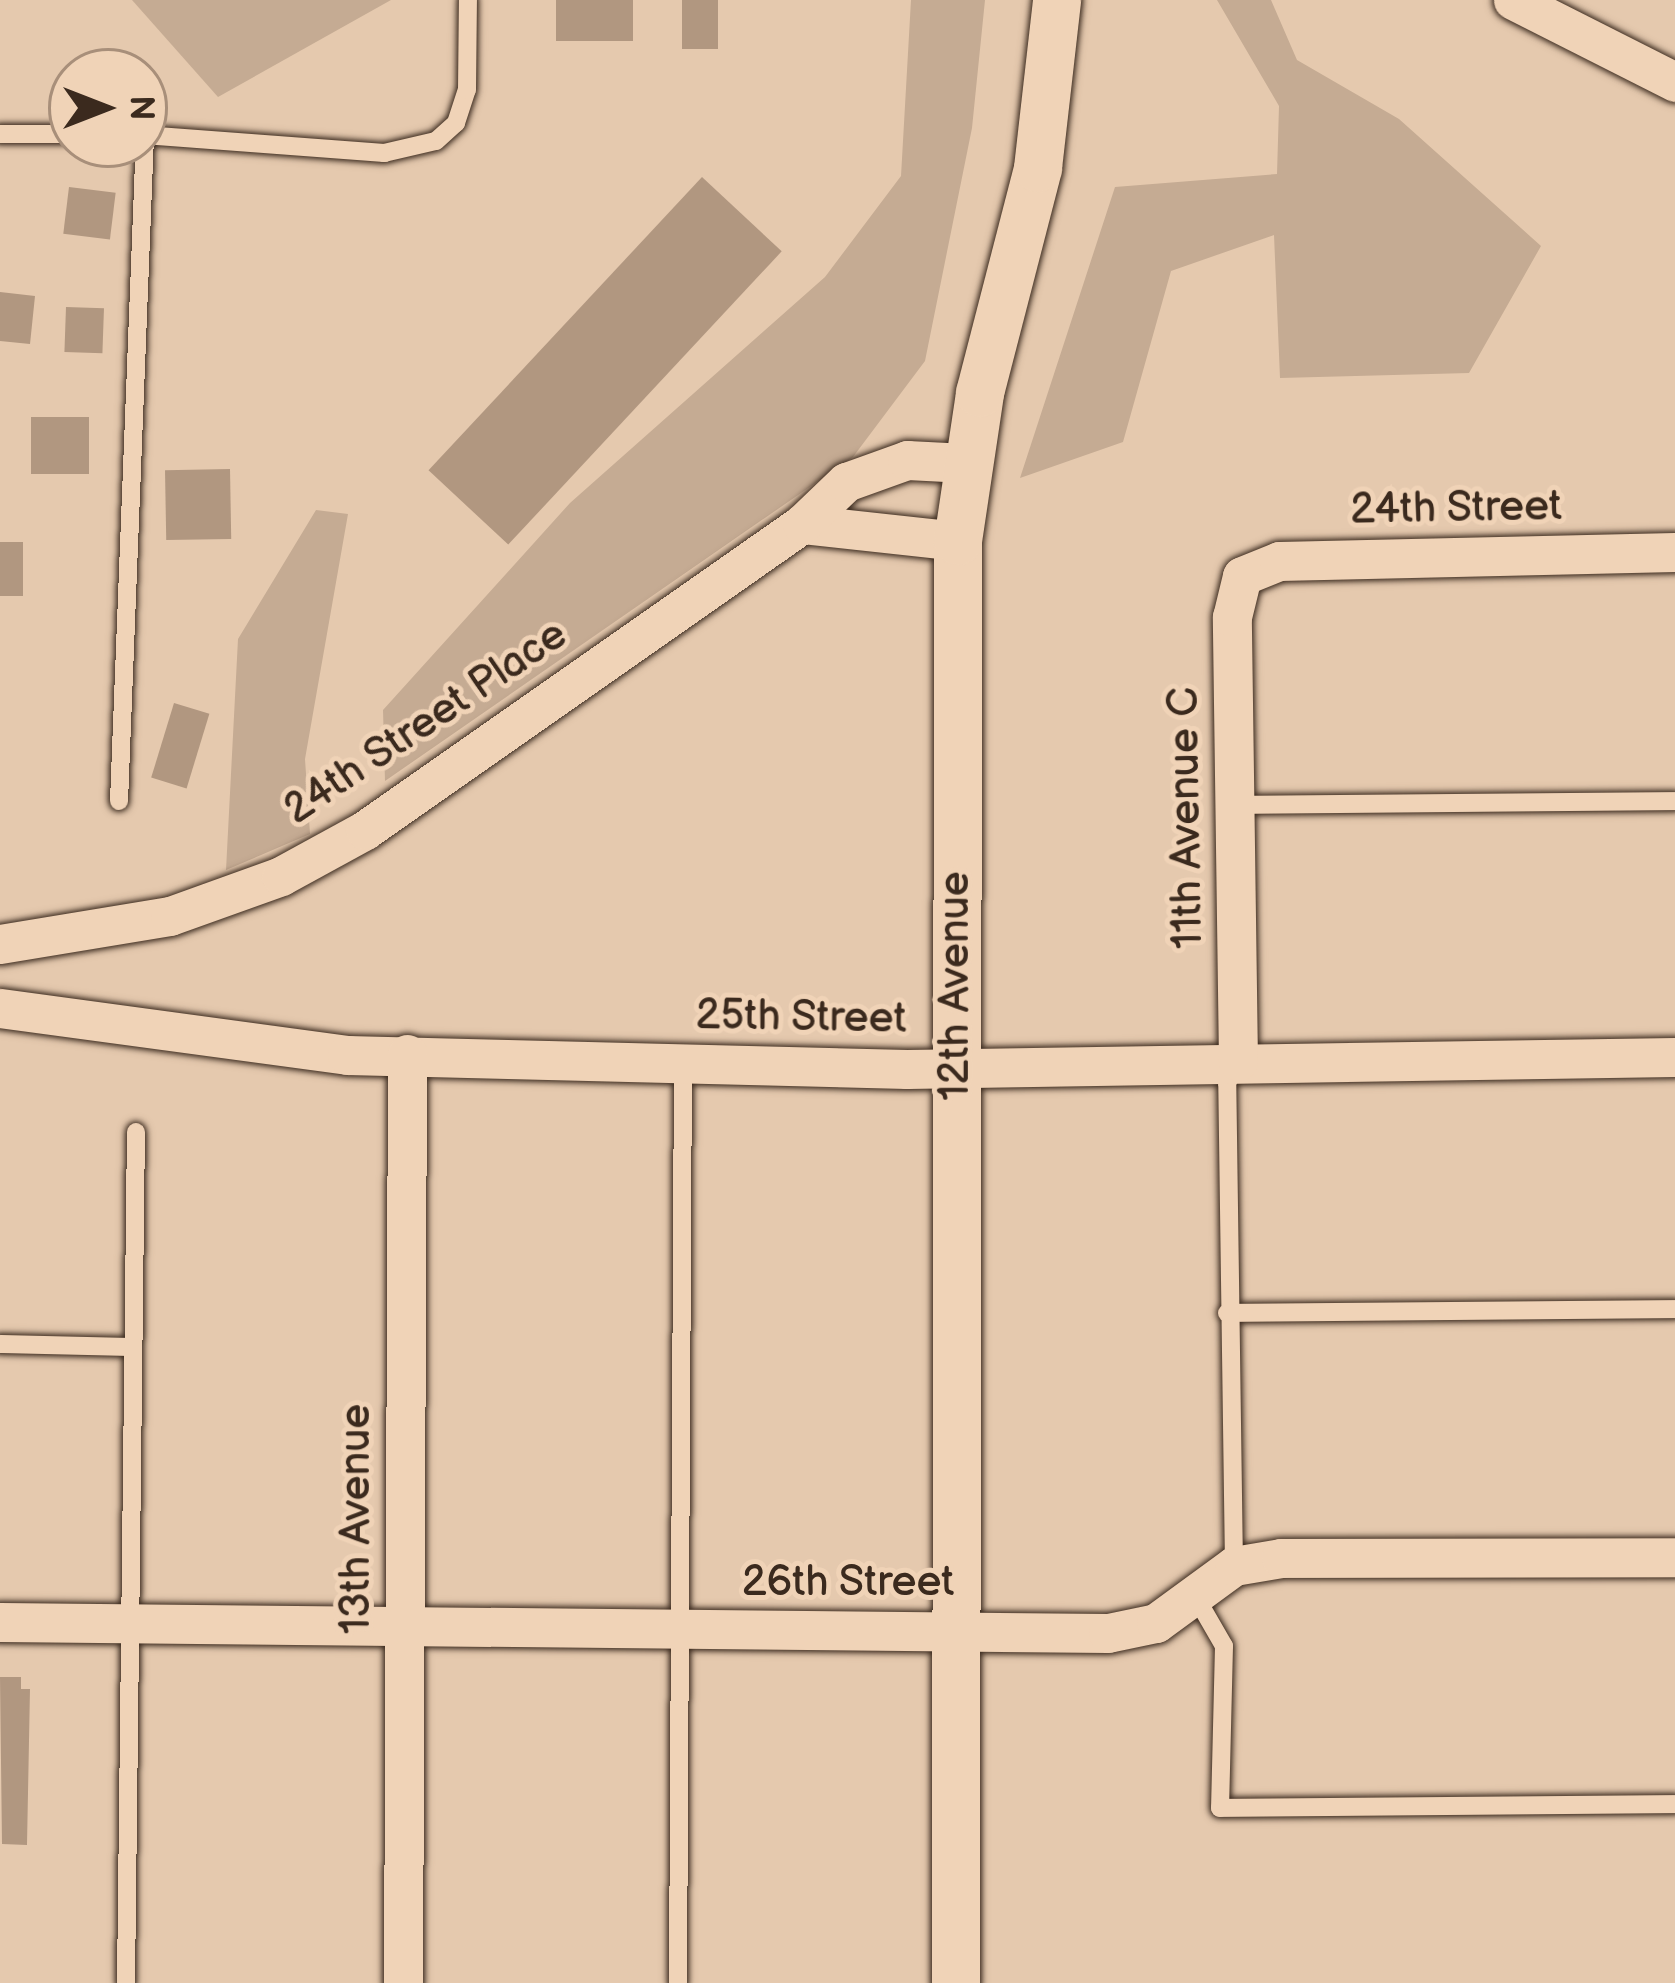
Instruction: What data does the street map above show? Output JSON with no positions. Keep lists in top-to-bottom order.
{
  "streets": {
    "street": [
      "24th Street",
      "24th Street Place",
      "11th Avenue C",
      "12th Avenue",
      "25th Street",
      "13th Avenue",
      "26th Street"
    ]
  },
  "crossings": [
    ["24th Street", "11th Avenue C"],
    ["24th Street Place", "12th Avenue"],
    ["11th Avenue C", "25th Street"],
    ["12th Avenue", "25th Street"],
    ["12th Avenue", "26th Street"],
    ["25th Street", "13th Avenue"],
    ["13th Avenue", "26th Street"]
  ],
  "north": "right"
}
